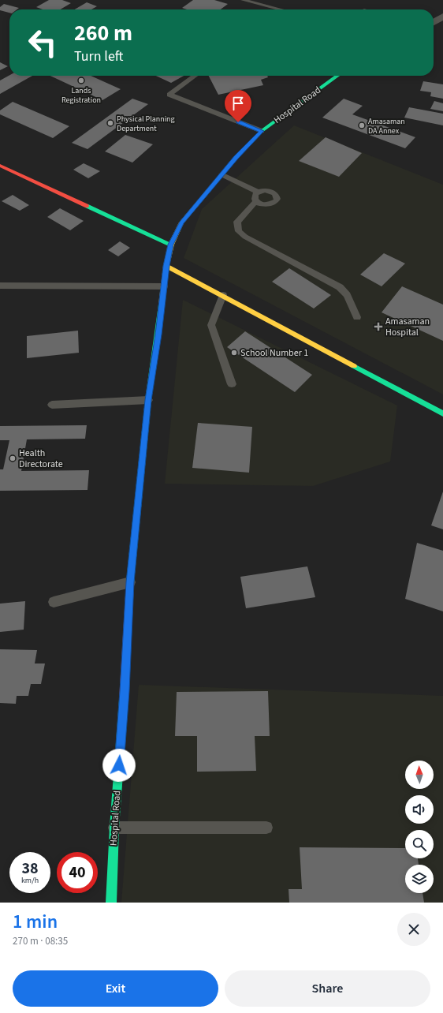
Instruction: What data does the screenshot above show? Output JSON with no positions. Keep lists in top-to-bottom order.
{
  "streets": {
    "street": ["Hospital Road"]
  },
  "places": {
    "other": [
      "Lands Registration",
      "Physical Planning Department",
      "Amasaman DA Annex",
      "School Number 1",
      "Health Directorate"
    ],
    "health": ["Amasaman Hospital"]
  },
  "north": "top",
  "page": {
    "turn": ["260 m", "Turn left"],
    "speed": "38 km/h",
    "limit": "40",
    "heading": ["1 min", "270 m · 08:35"],
    "buttons": ["Exit", "Share"]
  }
}
